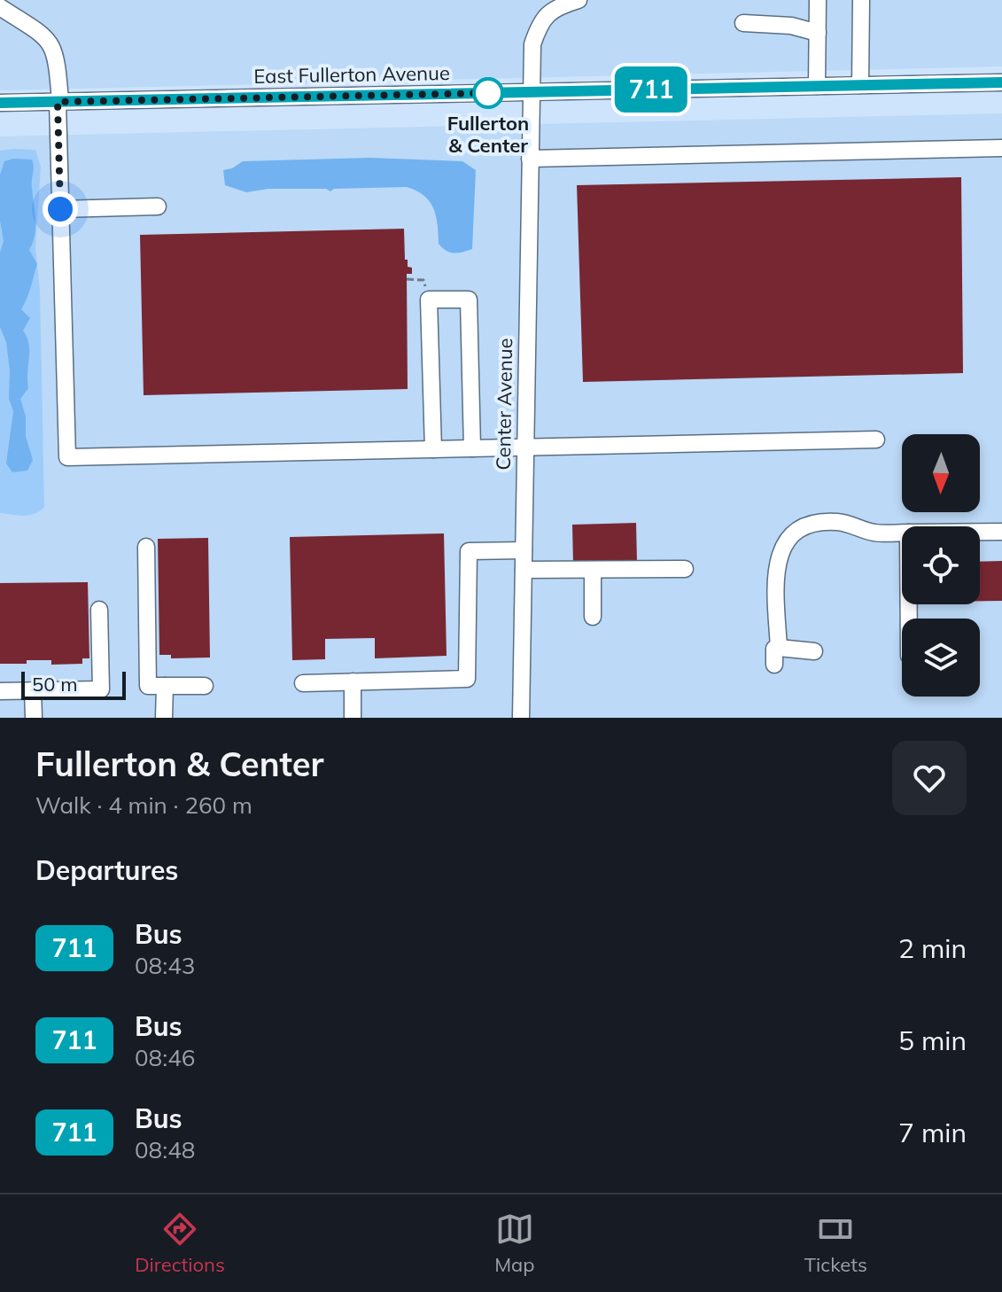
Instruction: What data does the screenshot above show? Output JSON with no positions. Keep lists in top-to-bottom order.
{
  "streets": {
    "street": ["East Fullerton Avenue", "Center Avenue"]
  },
  "crossings": [
    ["East Fullerton Avenue", "Center Avenue"]
  ],
  "places": ["Fullerton & Center"],
  "lines": ["bus line 711"],
  "scale_bar": "50 m",
  "north": "bottom",
  "page": {
    "on_map": "711",
    "scale": "50 m",
    "heading": [
      ["Fullerton & Center", "Walk · 4 min · 260 m"],
      "Departures"
    ],
    "list": [
      {
        "mark": "711",
        "name": "Bus",
        "note": "08:43",
        "value": "2 min"
      },
      {
        "mark": "711",
        "name": "Bus",
        "note": "08:46",
        "value": "5 min"
      },
      {
        "mark": "711",
        "name": "Bus",
        "note": "08:48",
        "value": "7 min"
      }
    ],
    "tabs": ["Directions", "Map", "Tickets"]
  }
}
